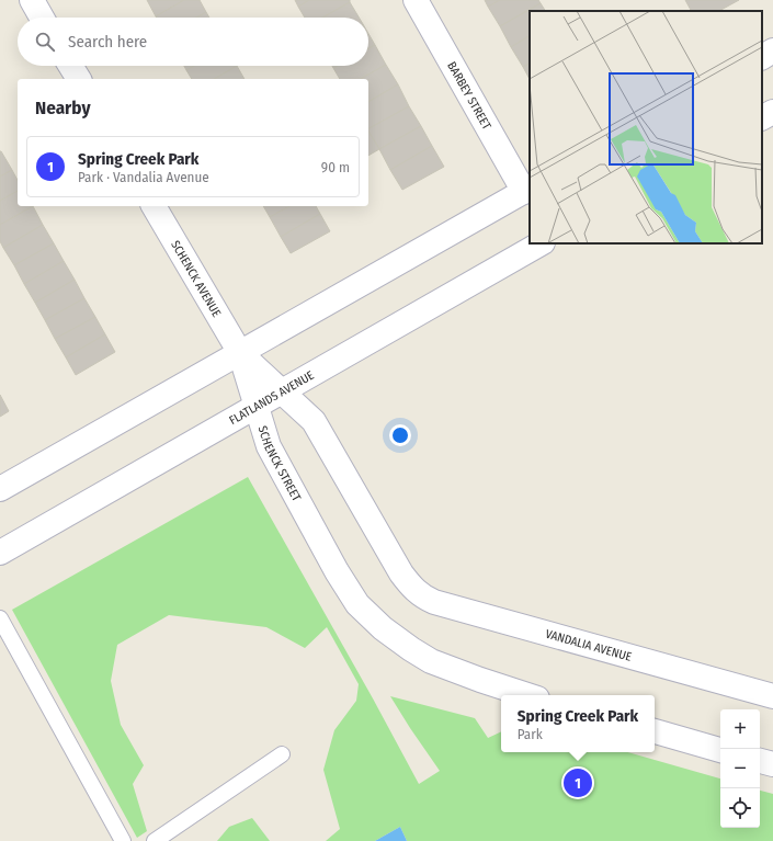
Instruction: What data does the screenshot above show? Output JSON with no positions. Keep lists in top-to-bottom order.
{
  "streets": {
    "street": [
      "BARBEY STREET",
      "SCHENCK AVENUE",
      "FLATLANDS AVENUE",
      "SCHENCK STREET",
      "VANDALIA AVENUE"
    ]
  },
  "crossings": [
    ["SCHENCK AVENUE", "SCHENCK STREET"],
    ["FLATLANDS AVENUE", "SCHENCK STREET"],
    ["FLATLANDS AVENUE", "VANDALIA AVENUE"]
  ],
  "page": {
    "search": "Search here",
    "heading": "Nearby",
    "list": [
      {
        "mark": "1",
        "name": "Spring Creek Park",
        "note": "Park · Vandalia Avenue",
        "value": "90 m"
      }
    ],
    "popup": ["Spring Creek Park", "Park"],
    "map_buttons": ["+", "−"],
    "pins": "1"
  }
}
